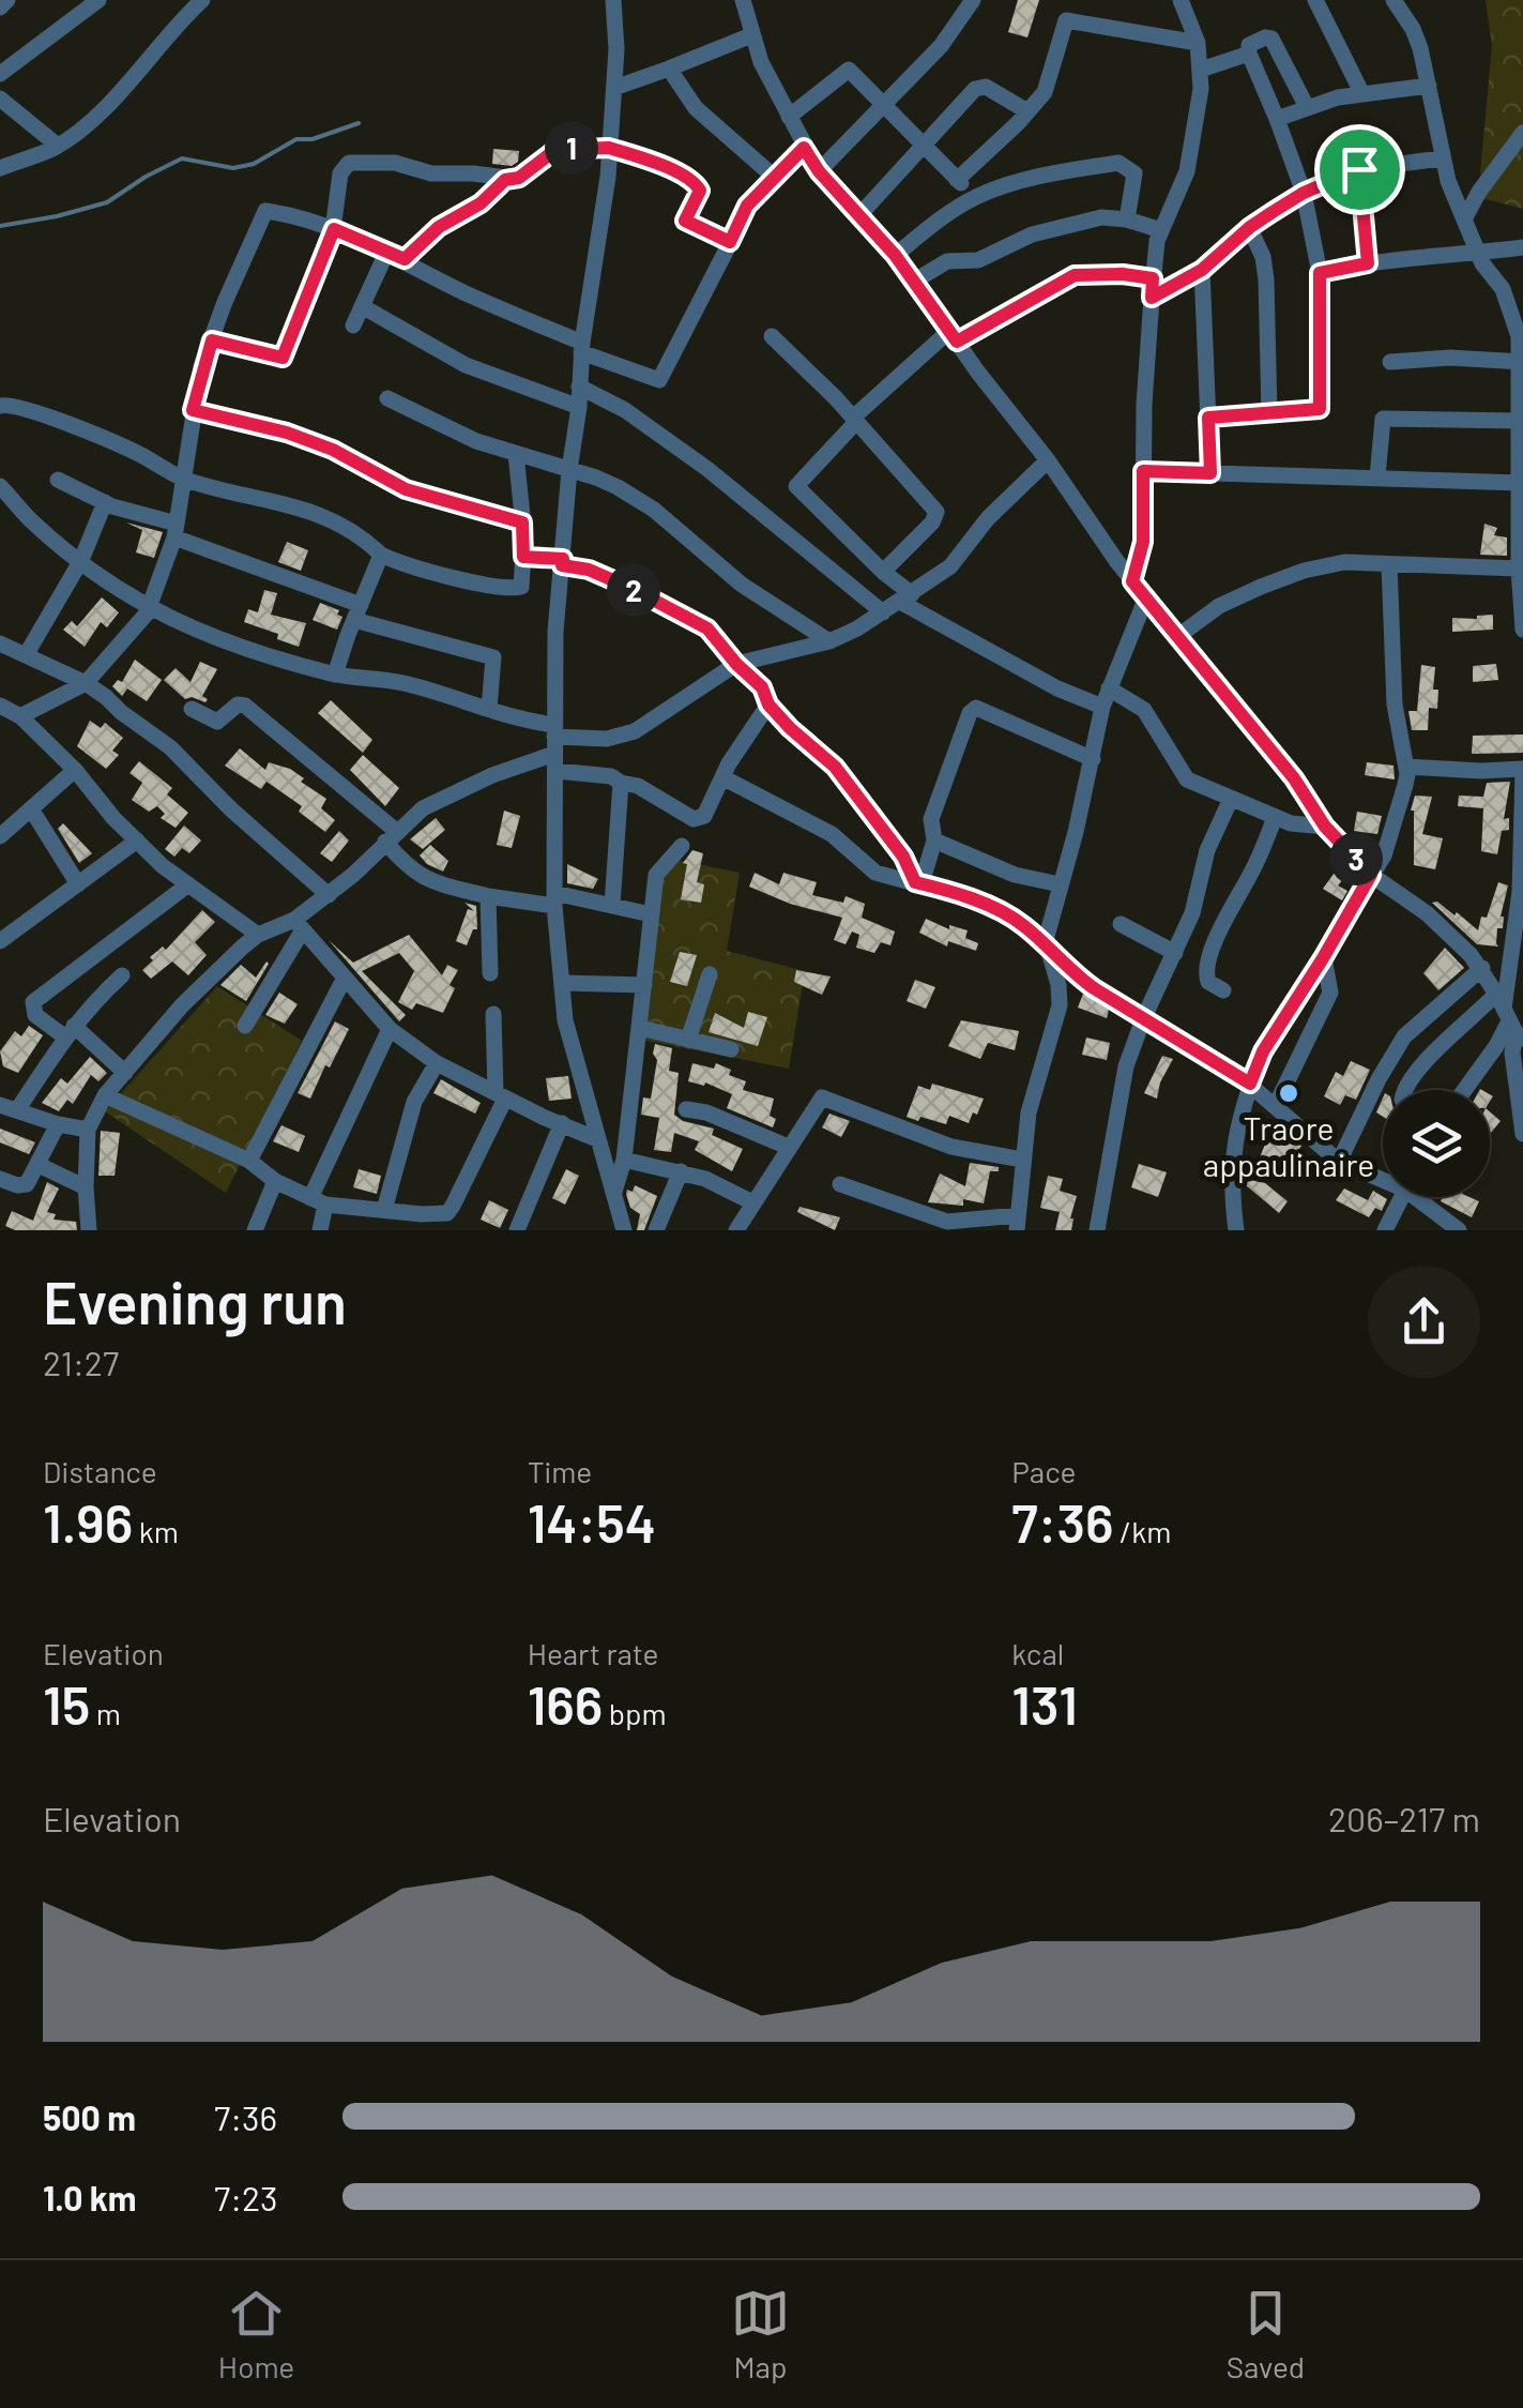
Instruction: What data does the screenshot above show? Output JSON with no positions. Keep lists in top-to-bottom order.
{
  "places": ["Traore appaulinaire"],
  "page": {
    "pins": ["1", "2", "3"],
    "heading": ["Evening run", "21:27"],
    "stats": [
      ["Distance", "1.96 km"],
      ["Time", "14:54"],
      ["Pace", "7:36 /km"],
      ["Elevation", "15 m"],
      ["Heart rate", "166 bpm"],
      ["kcal", "131"]
    ],
    "chart": ["Elevation", "206–217 m"],
    "list": [
      {
        "name": "500 m",
        "note": "7:36"
      },
      {
        "name": "1.0 km",
        "note": "7:23"
      }
    ],
    "tabs": ["Home", "Map", "Saved"]
  }
}
